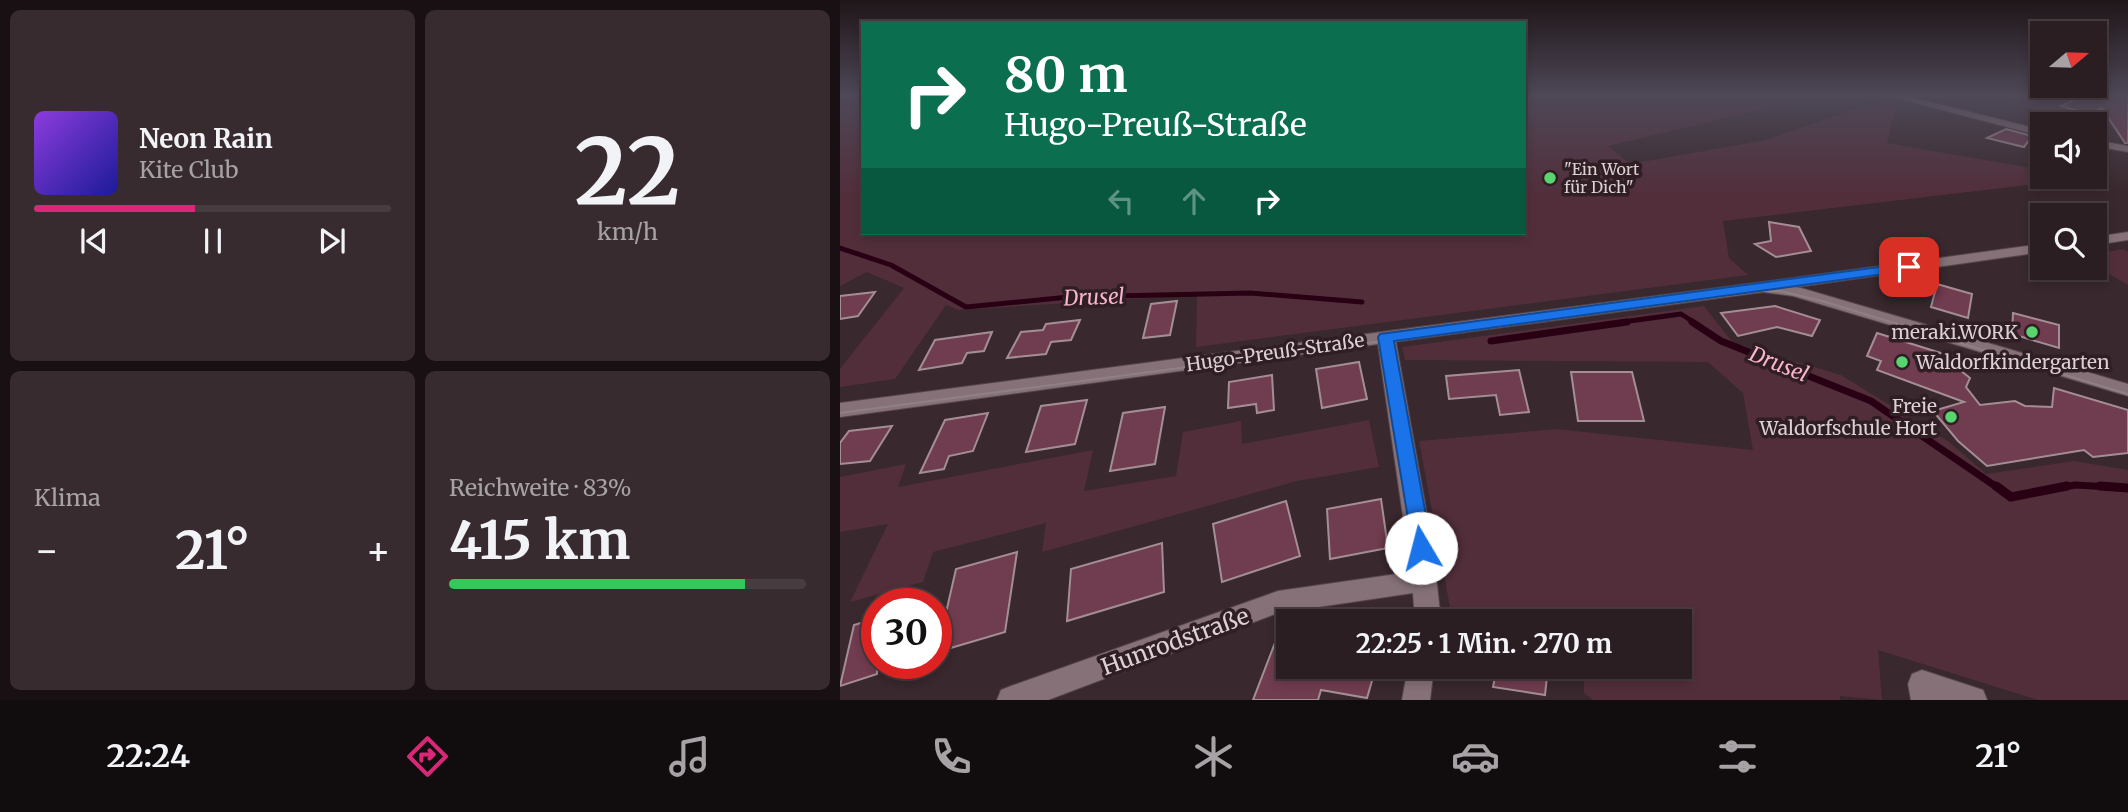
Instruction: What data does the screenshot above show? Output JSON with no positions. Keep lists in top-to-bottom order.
{
  "streets": {
    "street": ["Hugo-Preuß-Straße", "Hunrodstraße"]
  },
  "water": ["Drusel"],
  "places": [
    "\"Ein Wort für Dich\"",
    "meraki.WORK",
    "Waldorfkindergarten",
    "Freie Waldorfschule Hort"
  ],
  "north": "right",
  "page": {
    "tile": [
      ["22", "km/h"],
      "Klima",
      ["Reichweite · 83%", "415 km"]
    ],
    "turn": ["80 m", "Hugo-Preuß-Straße"],
    "song": ["Neon Rain", "Kite Club"],
    "heat": ["−", "21°", "+"],
    "limit": "30",
    "trip": "22:25 · 1 Min. · 270 m",
    "tabs": ["22:24", "21°"]
  }
}
